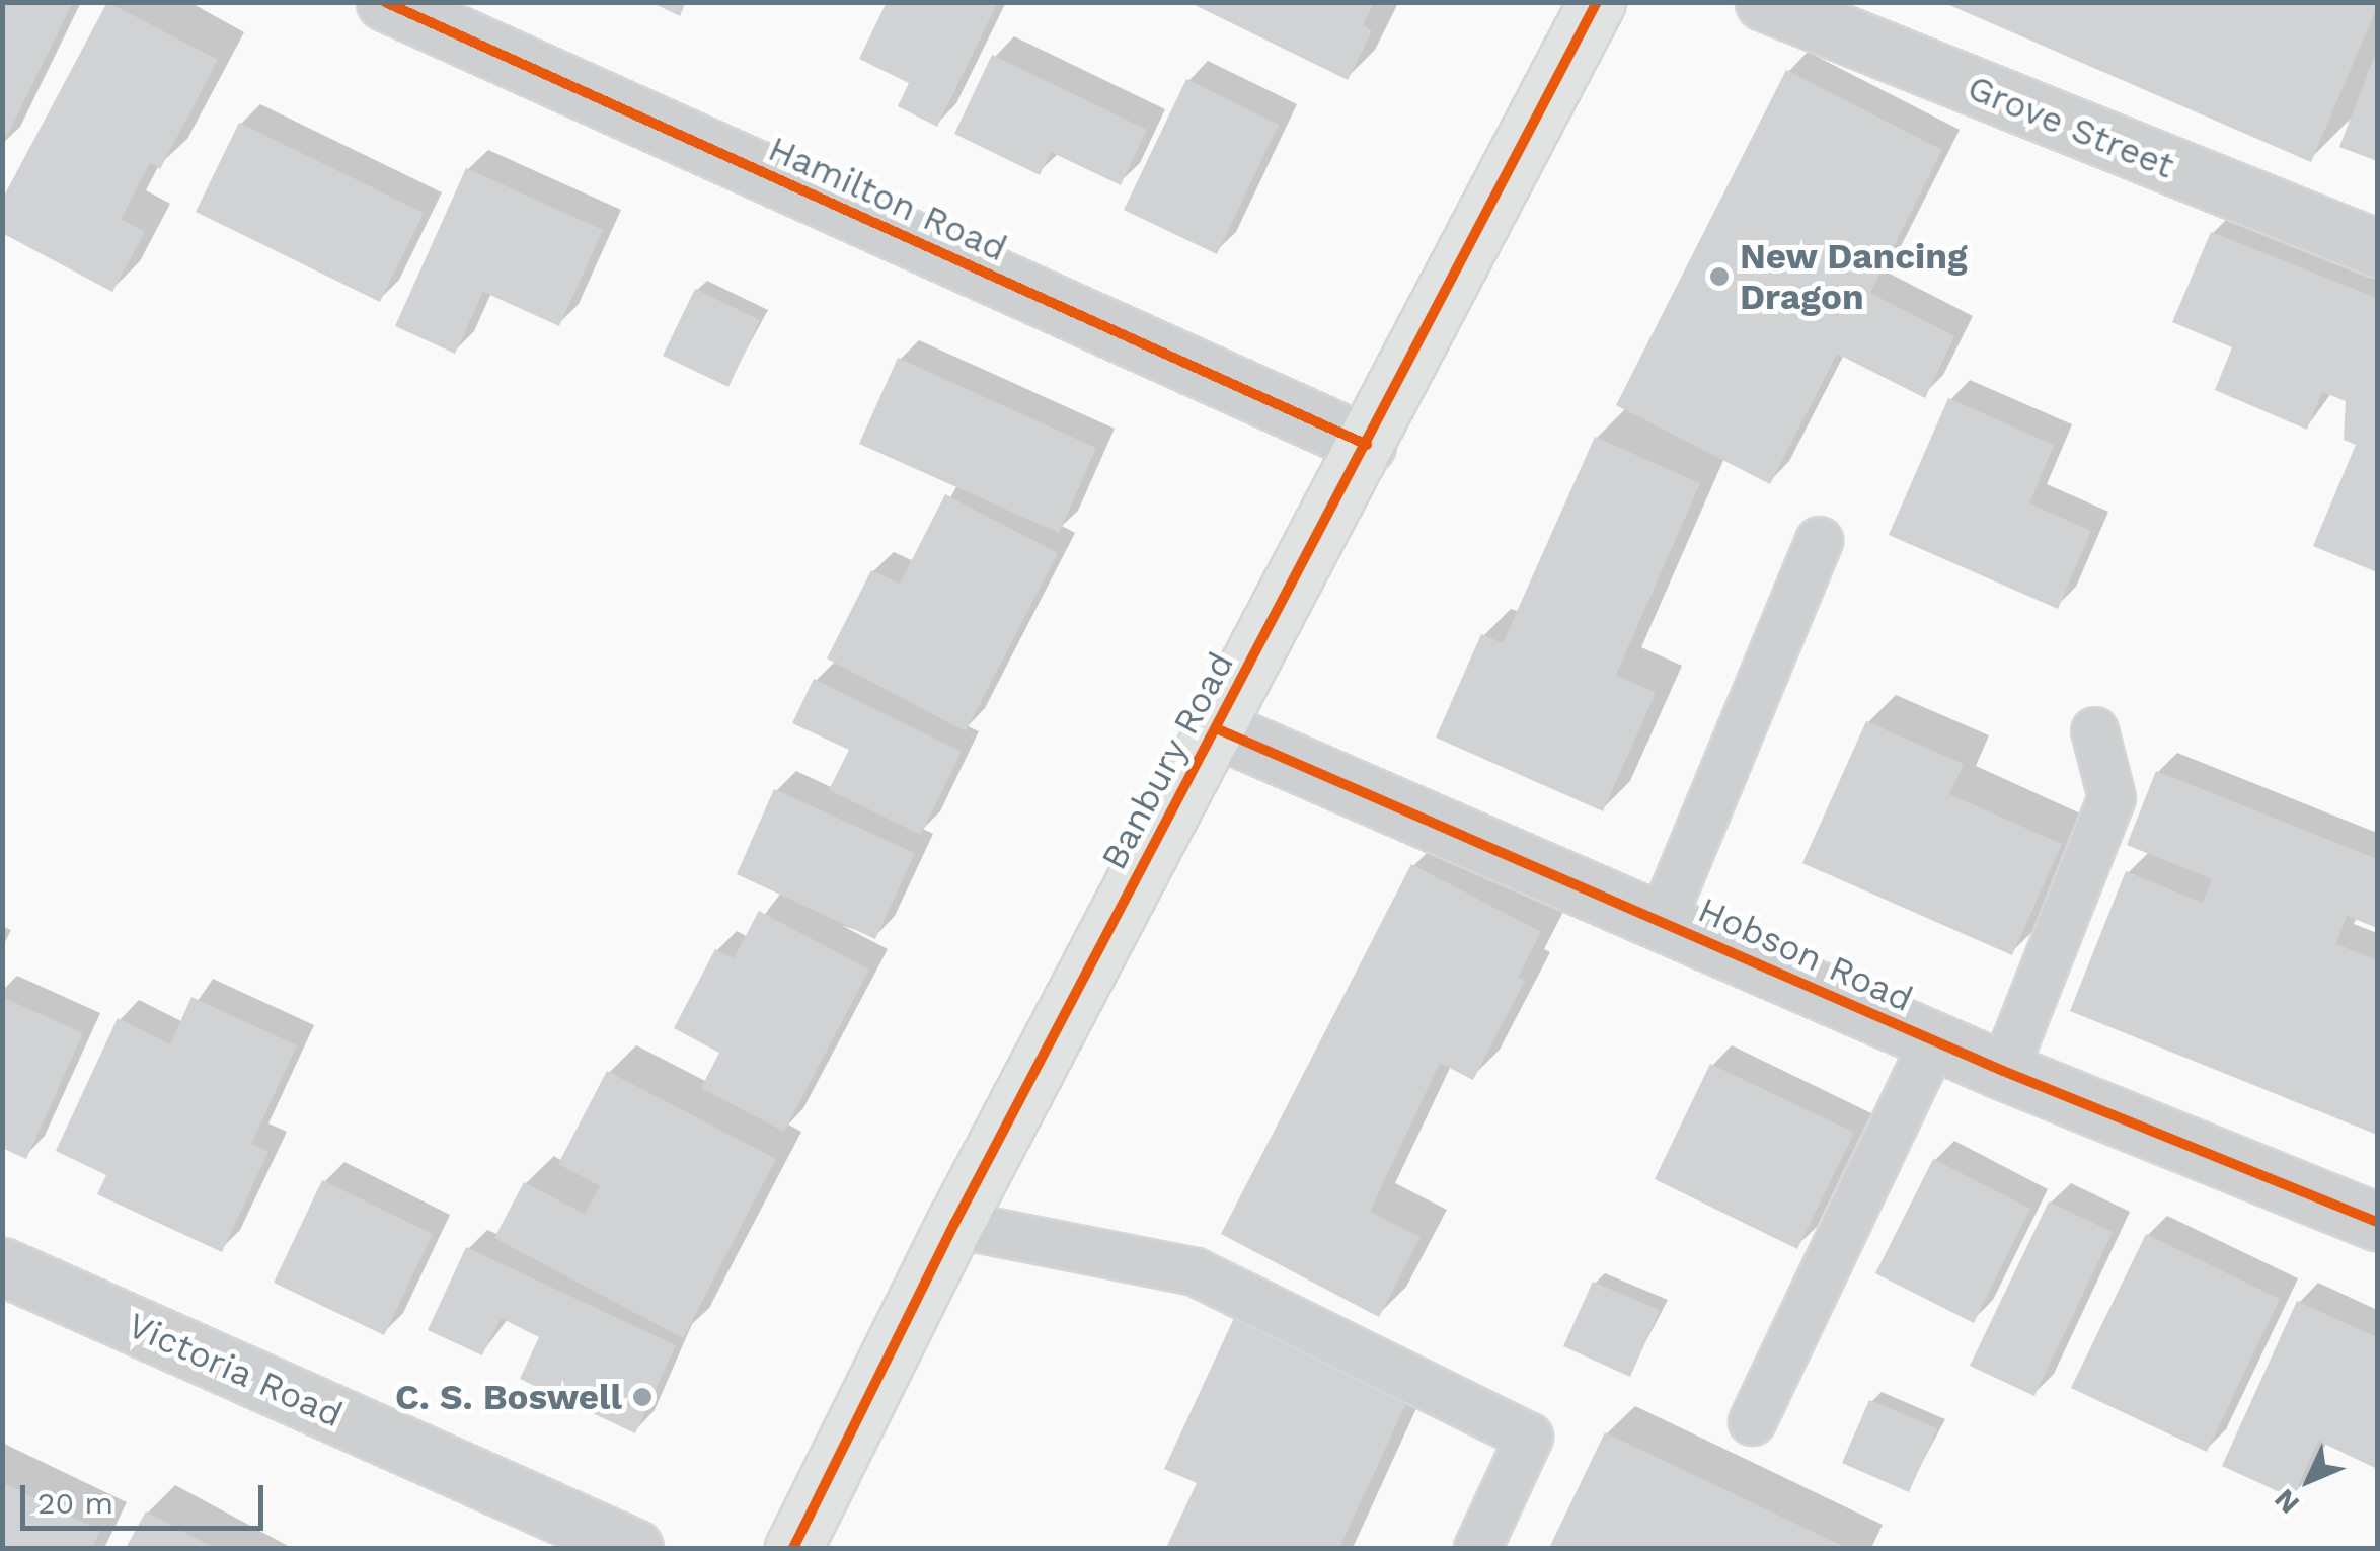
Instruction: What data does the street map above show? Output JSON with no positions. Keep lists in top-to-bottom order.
{
  "streets": {
    "main road": ["Banbury Road"],
    "street": [
      "Grove Street",
      "Hamilton Road",
      "Hobson Road",
      "Victoria Road"
    ]
  },
  "crossings": [
    ["Hamilton Road", "Banbury Road"],
    ["Banbury Road", "Hobson Road"]
  ],
  "places": ["New Dancing Dragon", "C. S. Boswell"],
  "scale_bar": "20 m",
  "north": "bottom left"
}
